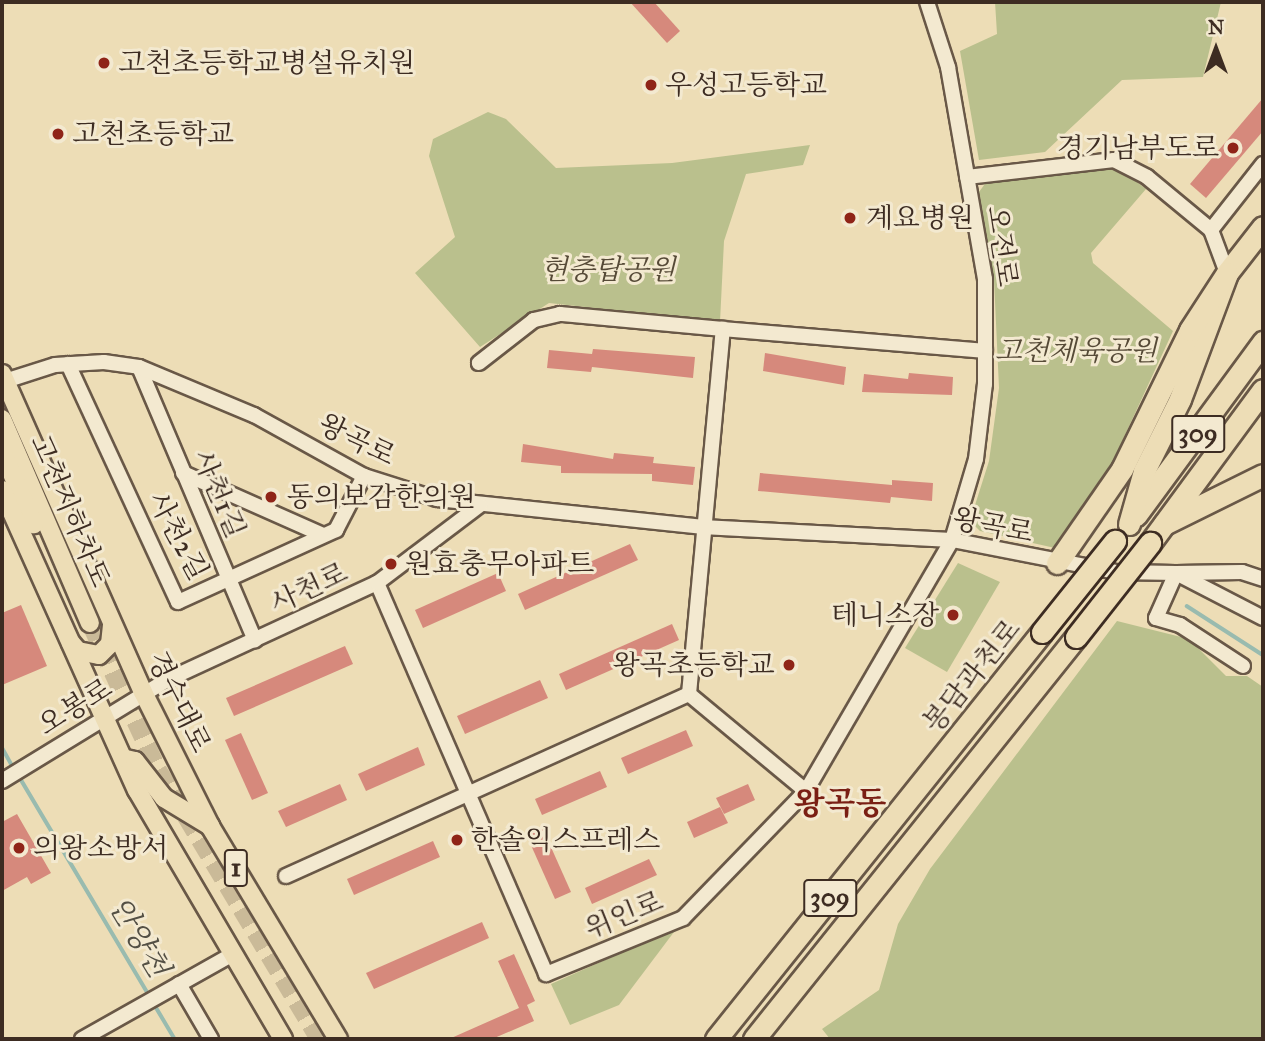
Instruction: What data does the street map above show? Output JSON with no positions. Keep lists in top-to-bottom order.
{
  "streets": {
    "highway": ["309", "봉담과천로"],
    "main road": ["고천지하차도", "경수대로", "1"],
    "street": [
      "오전로",
      "왕곡로",
      "사천1길",
      "사천2길",
      "사천로",
      "오봉로",
      "위인로"
    ]
  },
  "crossings": [
    ["오전로", "왕곡로"],
    ["오전로", "위인로"],
    ["왕곡로", "사천1길"],
    ["왕곡로", "사천2길"],
    ["왕곡로", "사천로"],
    ["왕곡로", "경수대로"],
    ["왕곡로", "위인로"],
    ["사천1길", "사천2길"],
    ["사천1길", "사천로"],
    ["사천로", "경수대로"],
    ["사천로", "오봉로"],
    ["사천로", "위인로"],
    ["경수대로", "오봉로"],
    ["오봉로", "1"]
  ],
  "districts": ["왕곡동"],
  "water": ["안양천"],
  "parks": ["현충탑공원", "고천체육공원"],
  "places": [
    "고천초등학교병설유치원",
    "우성고등학교",
    "고천초등학교",
    "경기남부도로",
    "계요병원",
    "동의보감한의원",
    "원효충무아파트",
    "테니스장",
    "왕곡초등학교",
    "한솔익스프레스",
    "의왕소방서"
  ],
  "north": "top"
}
